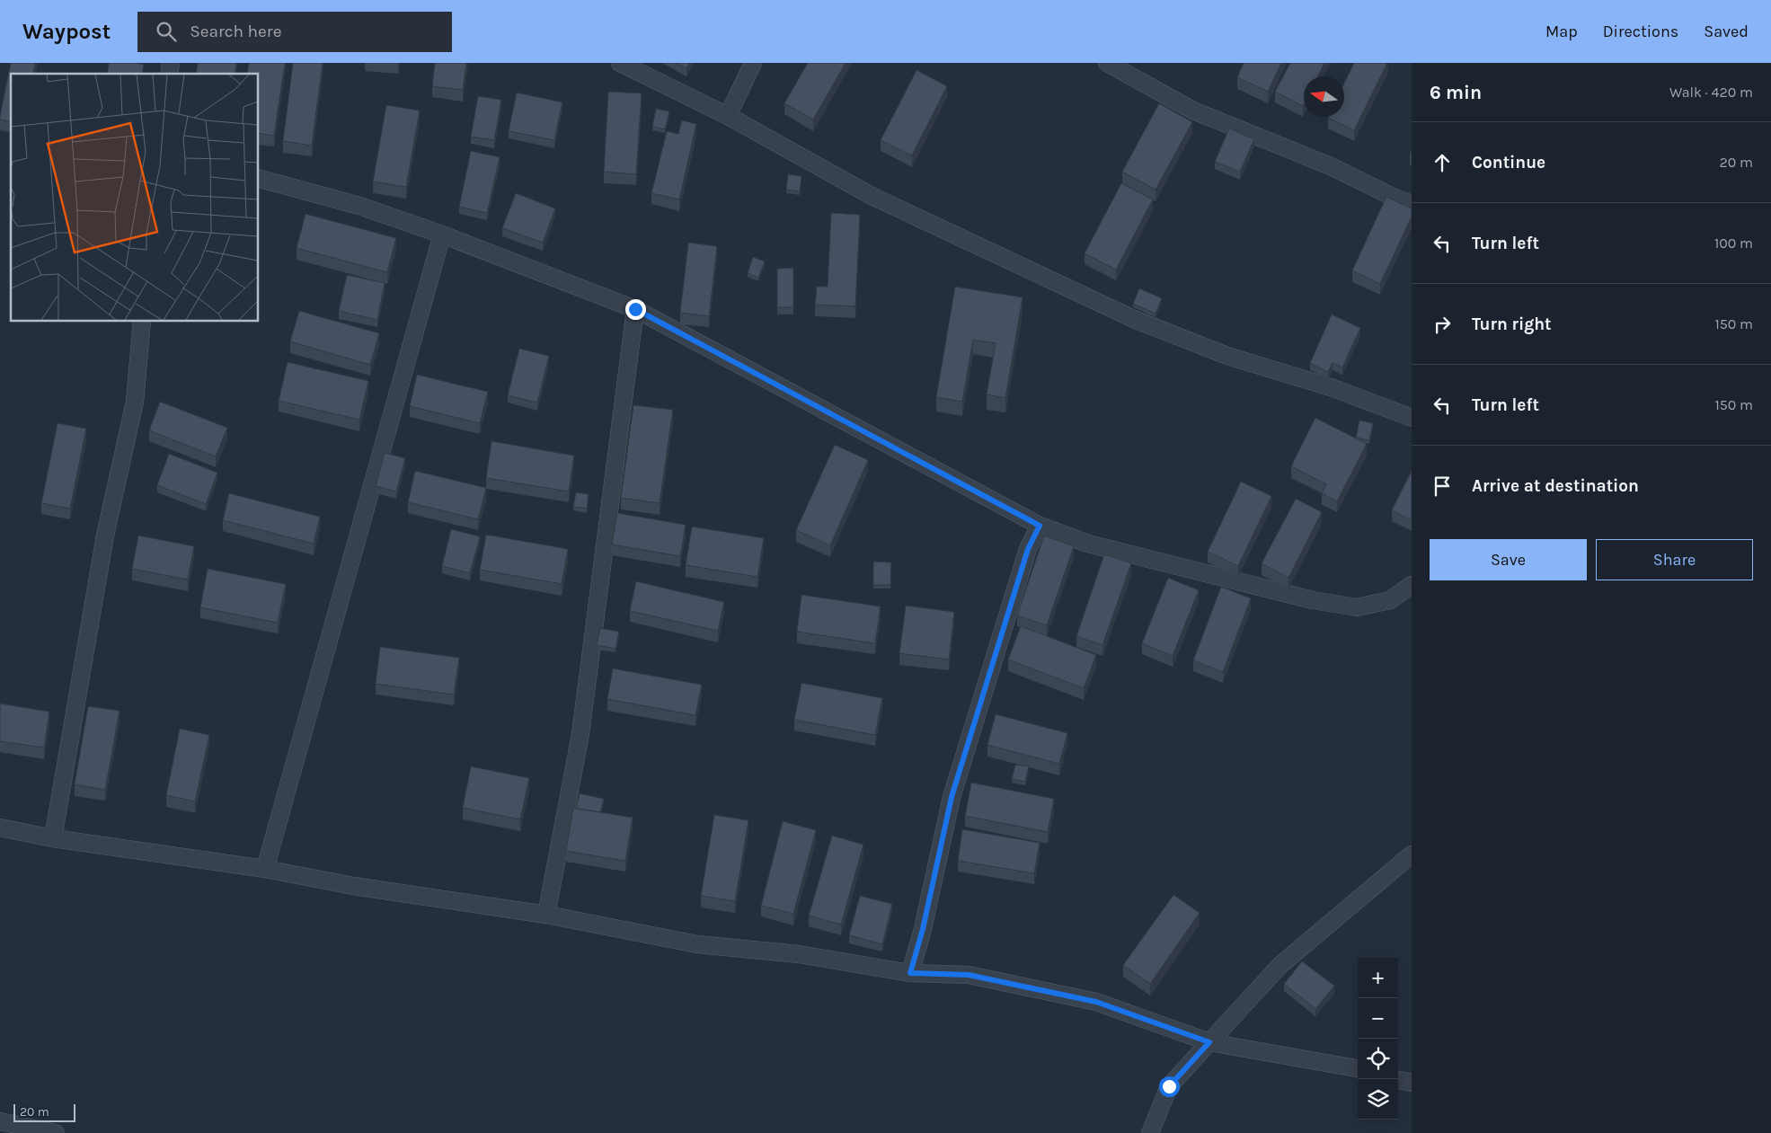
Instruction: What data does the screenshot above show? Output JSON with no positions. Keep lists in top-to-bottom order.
{
  "scale_bar": "20 m",
  "north": "left",
  "page": {
    "header": "Waypost",
    "search": "Search here",
    "nav": ["Map", "Directions", "Saved"],
    "heading": ["6 min", "Walk · 420 m"],
    "list": [
      ["Continue", "20 m"],
      ["Turn left", "100 m"],
      ["Turn right", "150 m"],
      ["Turn left", "150 m"],
      "Arrive at destination"
    ],
    "buttons": ["Save", "Share"],
    "map_buttons": ["+", "−"],
    "scale": "20 m"
  }
}
